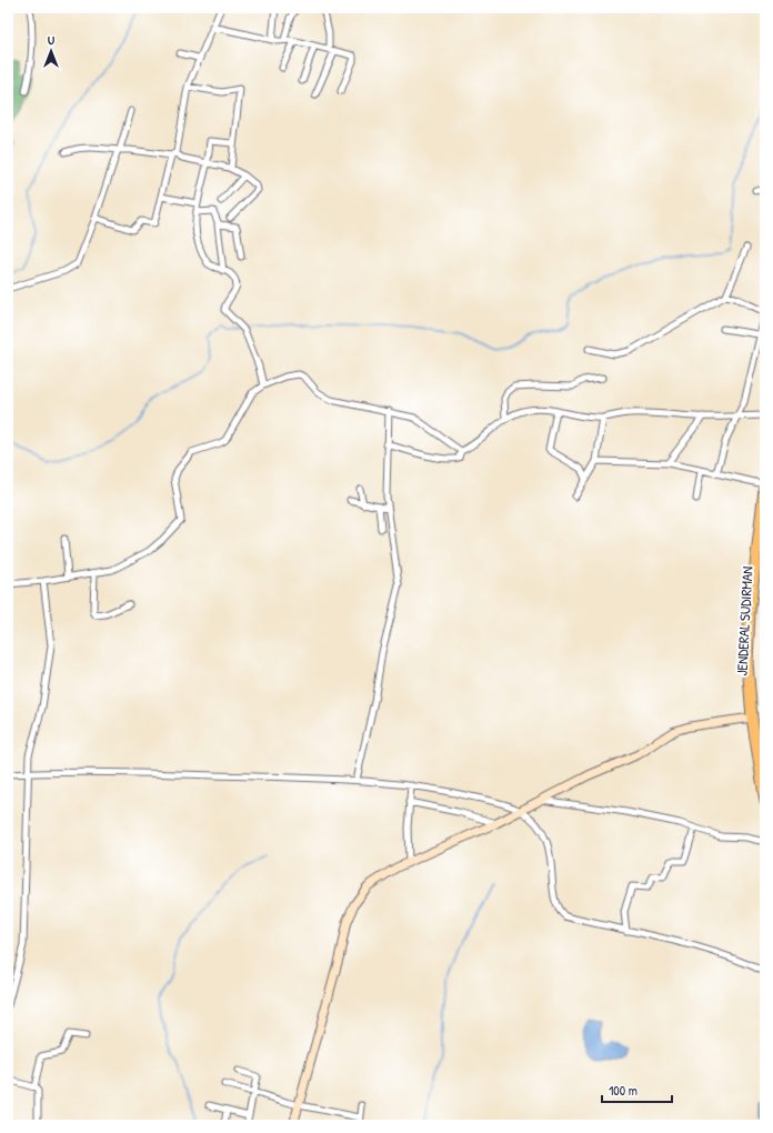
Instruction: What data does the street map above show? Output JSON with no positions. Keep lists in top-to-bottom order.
{
  "streets": {
    "highway": ["JENDERAL SUDIRMAN"]
  },
  "scale_bar": "100 m",
  "north": "top"
}
